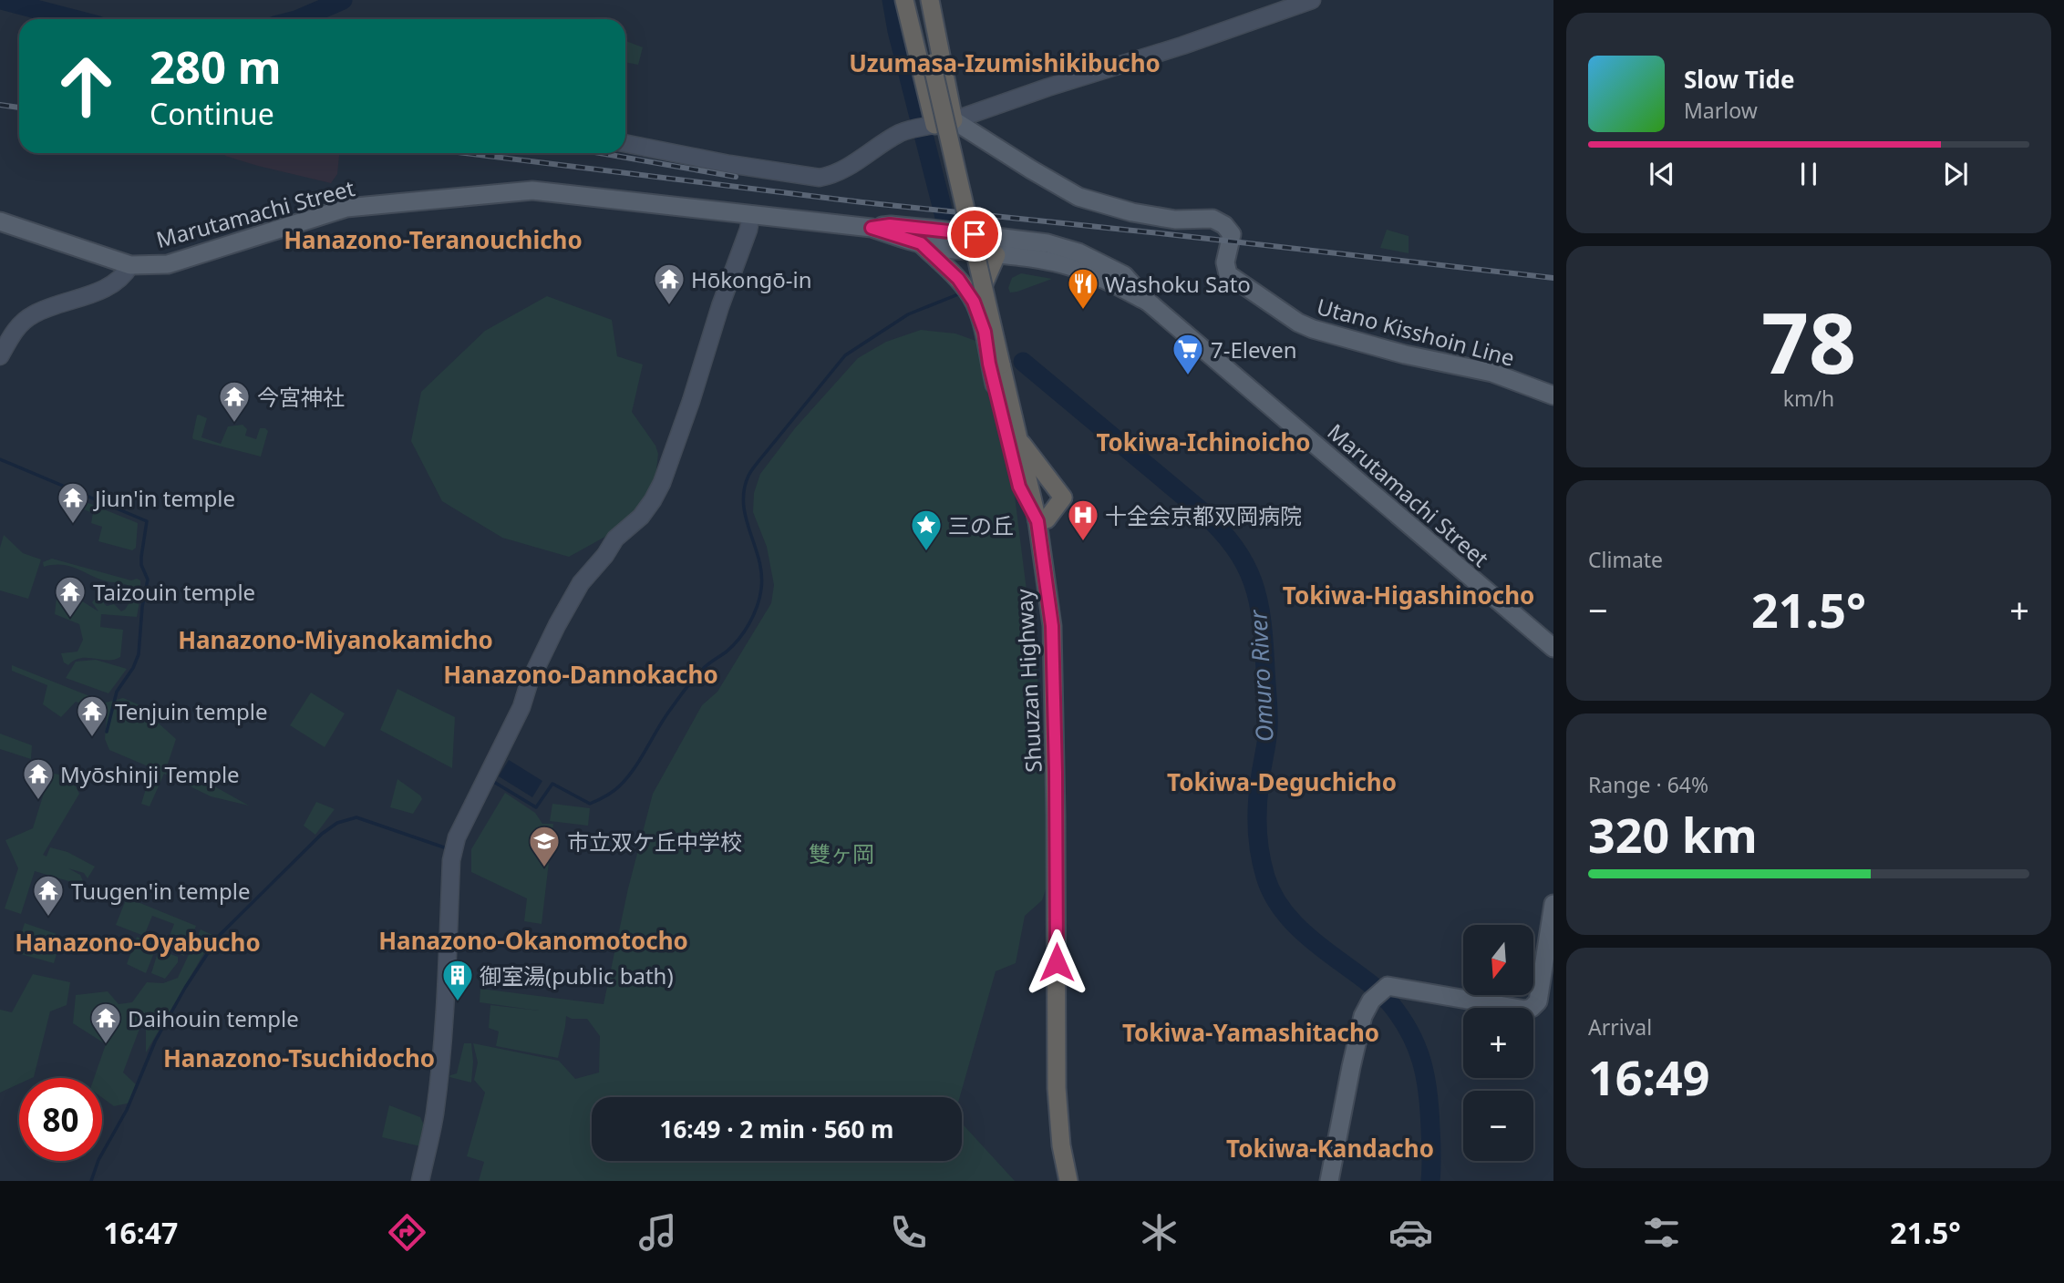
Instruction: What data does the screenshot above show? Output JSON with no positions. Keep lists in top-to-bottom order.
{
  "streets": {
    "highway": ["Shuuzan Highway"],
    "main road": ["Marutamachi Street", "Utano Kisshoin Line"]
  },
  "districts": [
    "Uzumasa-Izumishikibucho",
    "Hanazono-Teranouchicho",
    "Tokiwa-Ichinoicho",
    "Tokiwa-Higashinocho",
    "Hanazono-Miyanokamicho",
    "Hanazono-Dannokacho",
    "Tokiwa-Deguchicho",
    "Hanazono-Okanomotocho",
    "Hanazono-Oyabucho",
    "Tokiwa-Yamashitacho",
    "Hanazono-Tsuchidocho",
    "Tokiwa-Kandacho"
  ],
  "water": ["Omuro River"],
  "parks": ["雙ヶ岡"],
  "places": {
    "temple": [
      "Hōkongō-in",
      "今宮神社",
      "Jiun'in temple",
      "Taizouin temple",
      "Tenjuin temple",
      "Myōshinji Temple",
      "Tuugen'in temple",
      "Daihouin temple"
    ],
    "restaurant": ["Washoku Sato"],
    "supermarket": ["7-Eleven"],
    "hospital": ["十全会京都双岡病院"],
    "place": ["三の丘"],
    "school or university": ["市立双ケ丘中学校"],
    "building": ["御室湯(public bath)"]
  },
  "north": "bottom",
  "page": {
    "turn": ["280 m", "Continue"],
    "song": ["Slow Tide", "Marlow"],
    "tile": [
      ["78", "km/h"],
      "Climate",
      ["Range · 64%", "320 km"],
      ["Arrival", "16:49"]
    ],
    "heat": ["−", "21.5°", "+"],
    "map_buttons": ["+", "−"],
    "limit": "80",
    "trip": "16:49 · 2 min · 560 m",
    "tabs": ["16:47", "21.5°"]
  }
}
